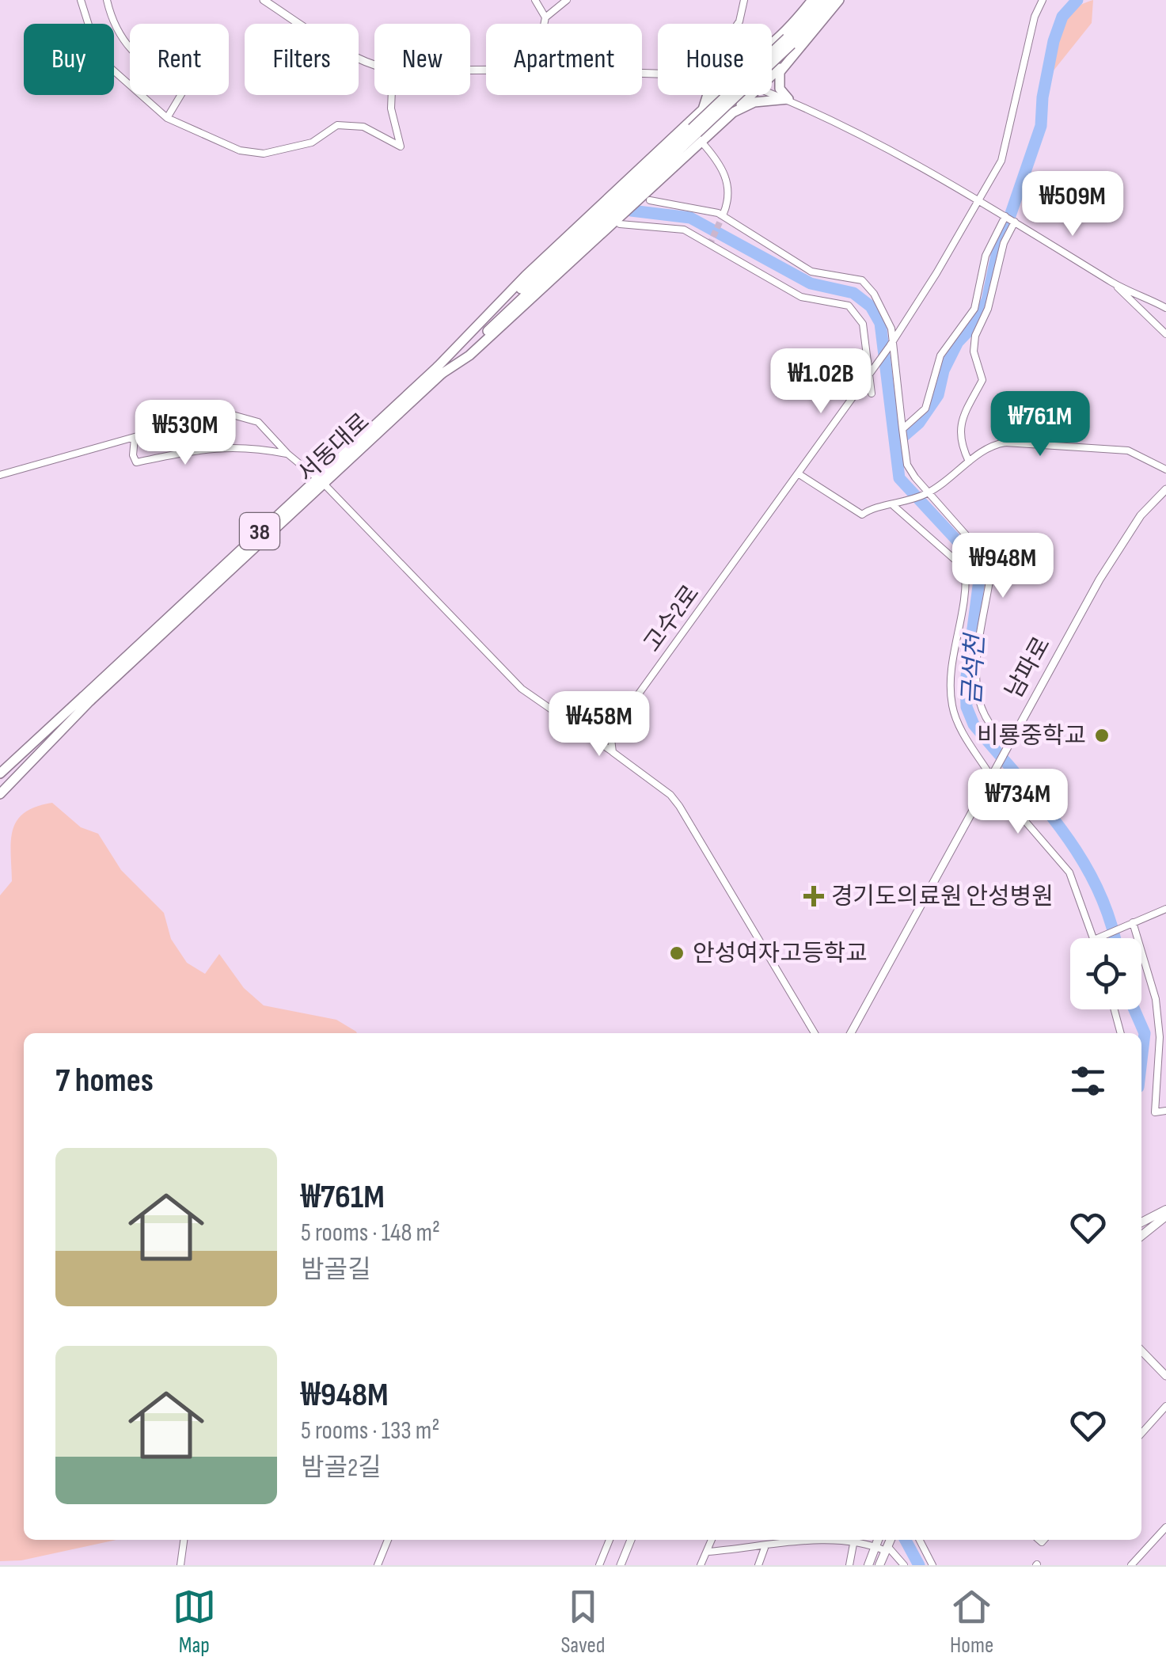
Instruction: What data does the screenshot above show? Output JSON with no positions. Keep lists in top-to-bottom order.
{
  "streets": {
    "main road": ["서동대로", "38"],
    "street": ["고수2로", "남파로"]
  },
  "crossings": [
    ["서동대로", "38"]
  ],
  "water": ["금석천"],
  "places": {
    "other": ["비룡중학교", "안성여자고등학교"],
    "health": ["경기도의료원 안성병원"]
  },
  "page": {
    "chip": [
      "Buy",
      "Rent",
      "Filters",
      "New",
      "Apartment",
      "House"
    ],
    "price": [
      "₩509M",
      "₩1.02B",
      "₩761M",
      "₩530M",
      "₩948M",
      "₩458M",
      "₩734M"
    ],
    "heading": "7 homes",
    "list": [
      {
        "name": "₩761M",
        "note": "5 rooms · 148 m² · 밤골길"
      },
      {
        "name": "₩948M",
        "note": "5 rooms · 133 m² · 밤골2길"
      }
    ],
    "tabs": ["Map", "Saved", "Home"]
  }
}
